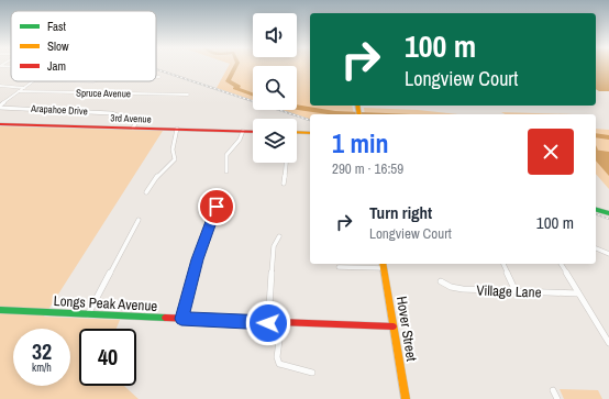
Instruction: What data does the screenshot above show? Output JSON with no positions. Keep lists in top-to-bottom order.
{
  "streets": {
    "street": [
      "Spruce Avenue",
      "Arapahoe Drive",
      "3rd Avenue",
      "Village Lane",
      "Longs Peak Avenue",
      "Hover Street"
    ]
  },
  "crossings": [
    ["Arapahoe Drive", "3rd Avenue"],
    ["Longs Peak Avenue", "Hover Street"]
  ],
  "legend": ["Fast", "Slow", "Jam"],
  "page": {
    "turn": ["100 m", "Longview Court"],
    "heading": ["1 min", "290 m · 16:59"],
    "list": [
      {
        "name": "Turn right",
        "note": "Longview Court",
        "value": "100 m"
      }
    ],
    "speed": "32 km/h",
    "limit": "40"
  }
}
